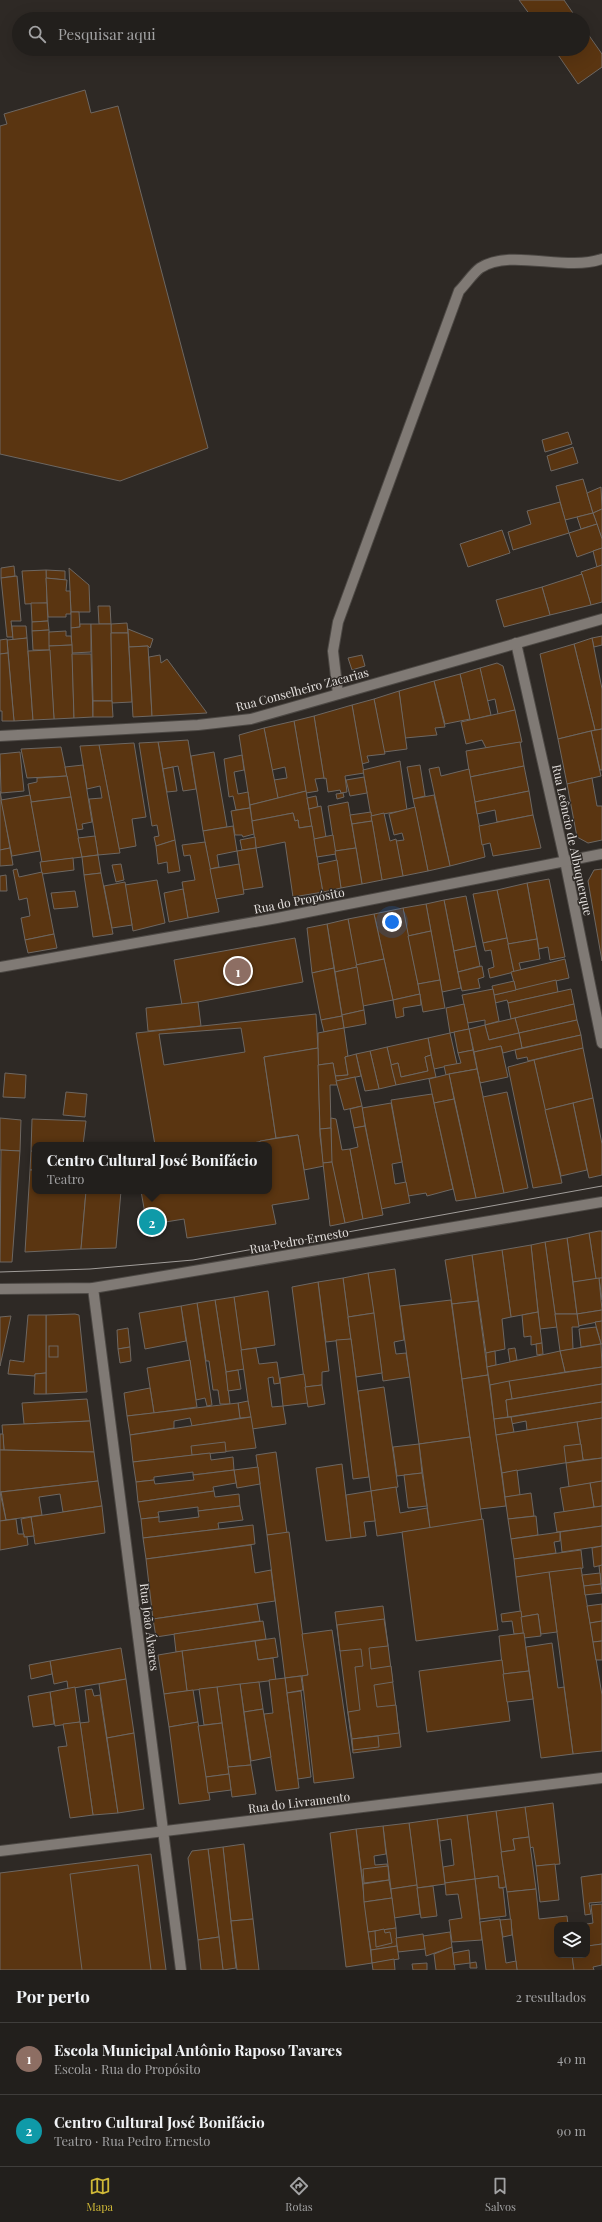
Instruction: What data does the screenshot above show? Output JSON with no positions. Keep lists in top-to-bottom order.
{
  "streets": {
    "street": [
      "Rua Conselheiro Zacarias",
      "Rua Leôncio de Albuquerque",
      "Rua do Propósito",
      "Rua Pedro Ernesto",
      "Rua João Álvares",
      "Rua do Livramento"
    ]
  },
  "crossings": [
    ["Rua Conselheiro Zacarias", "Rua Leôncio de Albuquerque"],
    ["Rua Leôncio de Albuquerque", "Rua do Propósito"],
    ["Rua Pedro Ernesto", "Rua João Álvares"],
    ["Rua João Álvares", "Rua do Livramento"]
  ],
  "page": {
    "search": "Pesquisar aqui",
    "pins": ["1", "2"],
    "popup": ["Centro Cultural José Bonifácio", "Teatro"],
    "heading": ["Por perto", "2 resultados"],
    "list": [
      {
        "mark": "1",
        "name": "Escola Municipal Antônio Raposo Tavares",
        "note": "Escola · Rua do Propósito",
        "value": "40 m"
      },
      {
        "mark": "2",
        "name": "Centro Cultural José Bonifácio",
        "note": "Teatro · Rua Pedro Ernesto",
        "value": "90 m"
      }
    ],
    "nav": ["Mapa", "Rotas", "Salvos"]
  }
}
